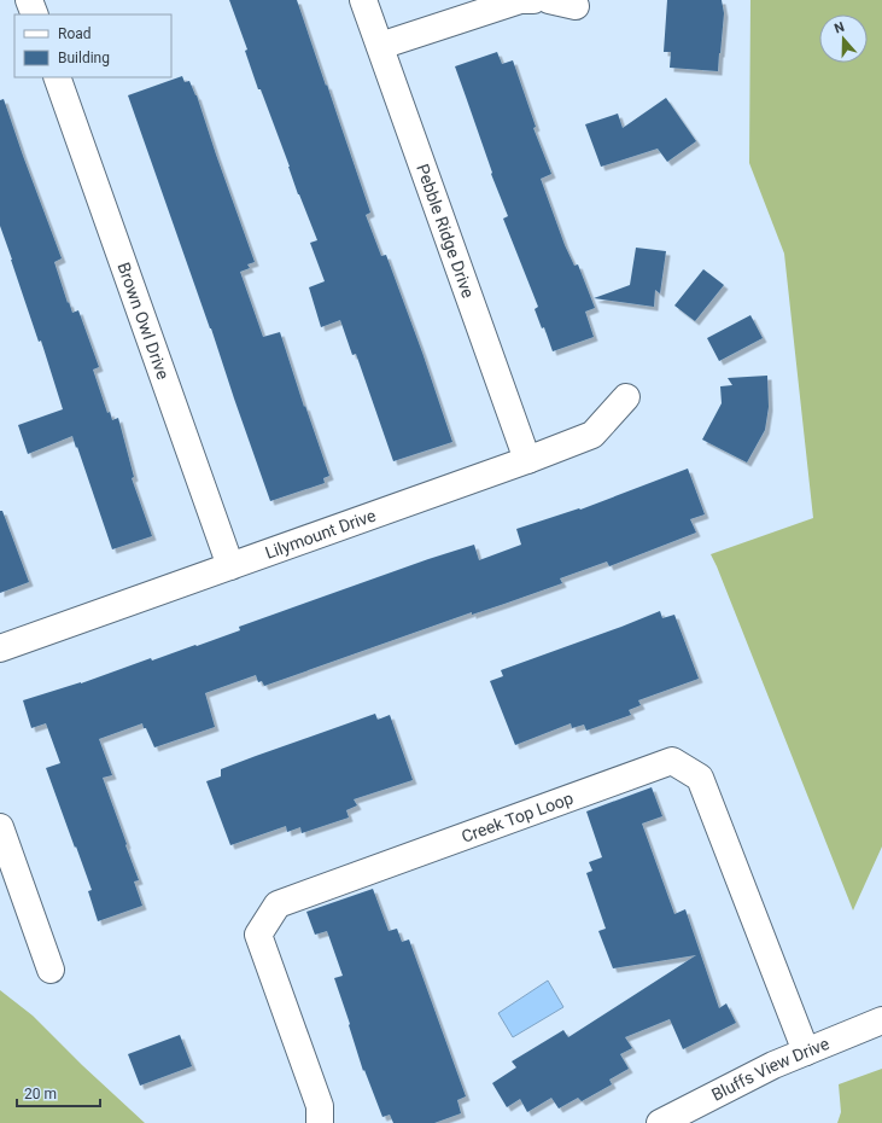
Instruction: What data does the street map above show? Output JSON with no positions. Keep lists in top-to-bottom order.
{
  "streets": {
    "street": [
      "Pebble Ridge Drive",
      "Brown Owl Drive",
      "Lilymount Drive",
      "Creek Top Loop",
      "Bluffs View Drive"
    ]
  },
  "crossings": [
    ["Pebble Ridge Drive", "Lilymount Drive"],
    ["Brown Owl Drive", "Lilymount Drive"],
    ["Creek Top Loop", "Bluffs View Drive"]
  ],
  "legend": ["Road", "Building"],
  "scale_bar": "20 m",
  "north": "top"
}
